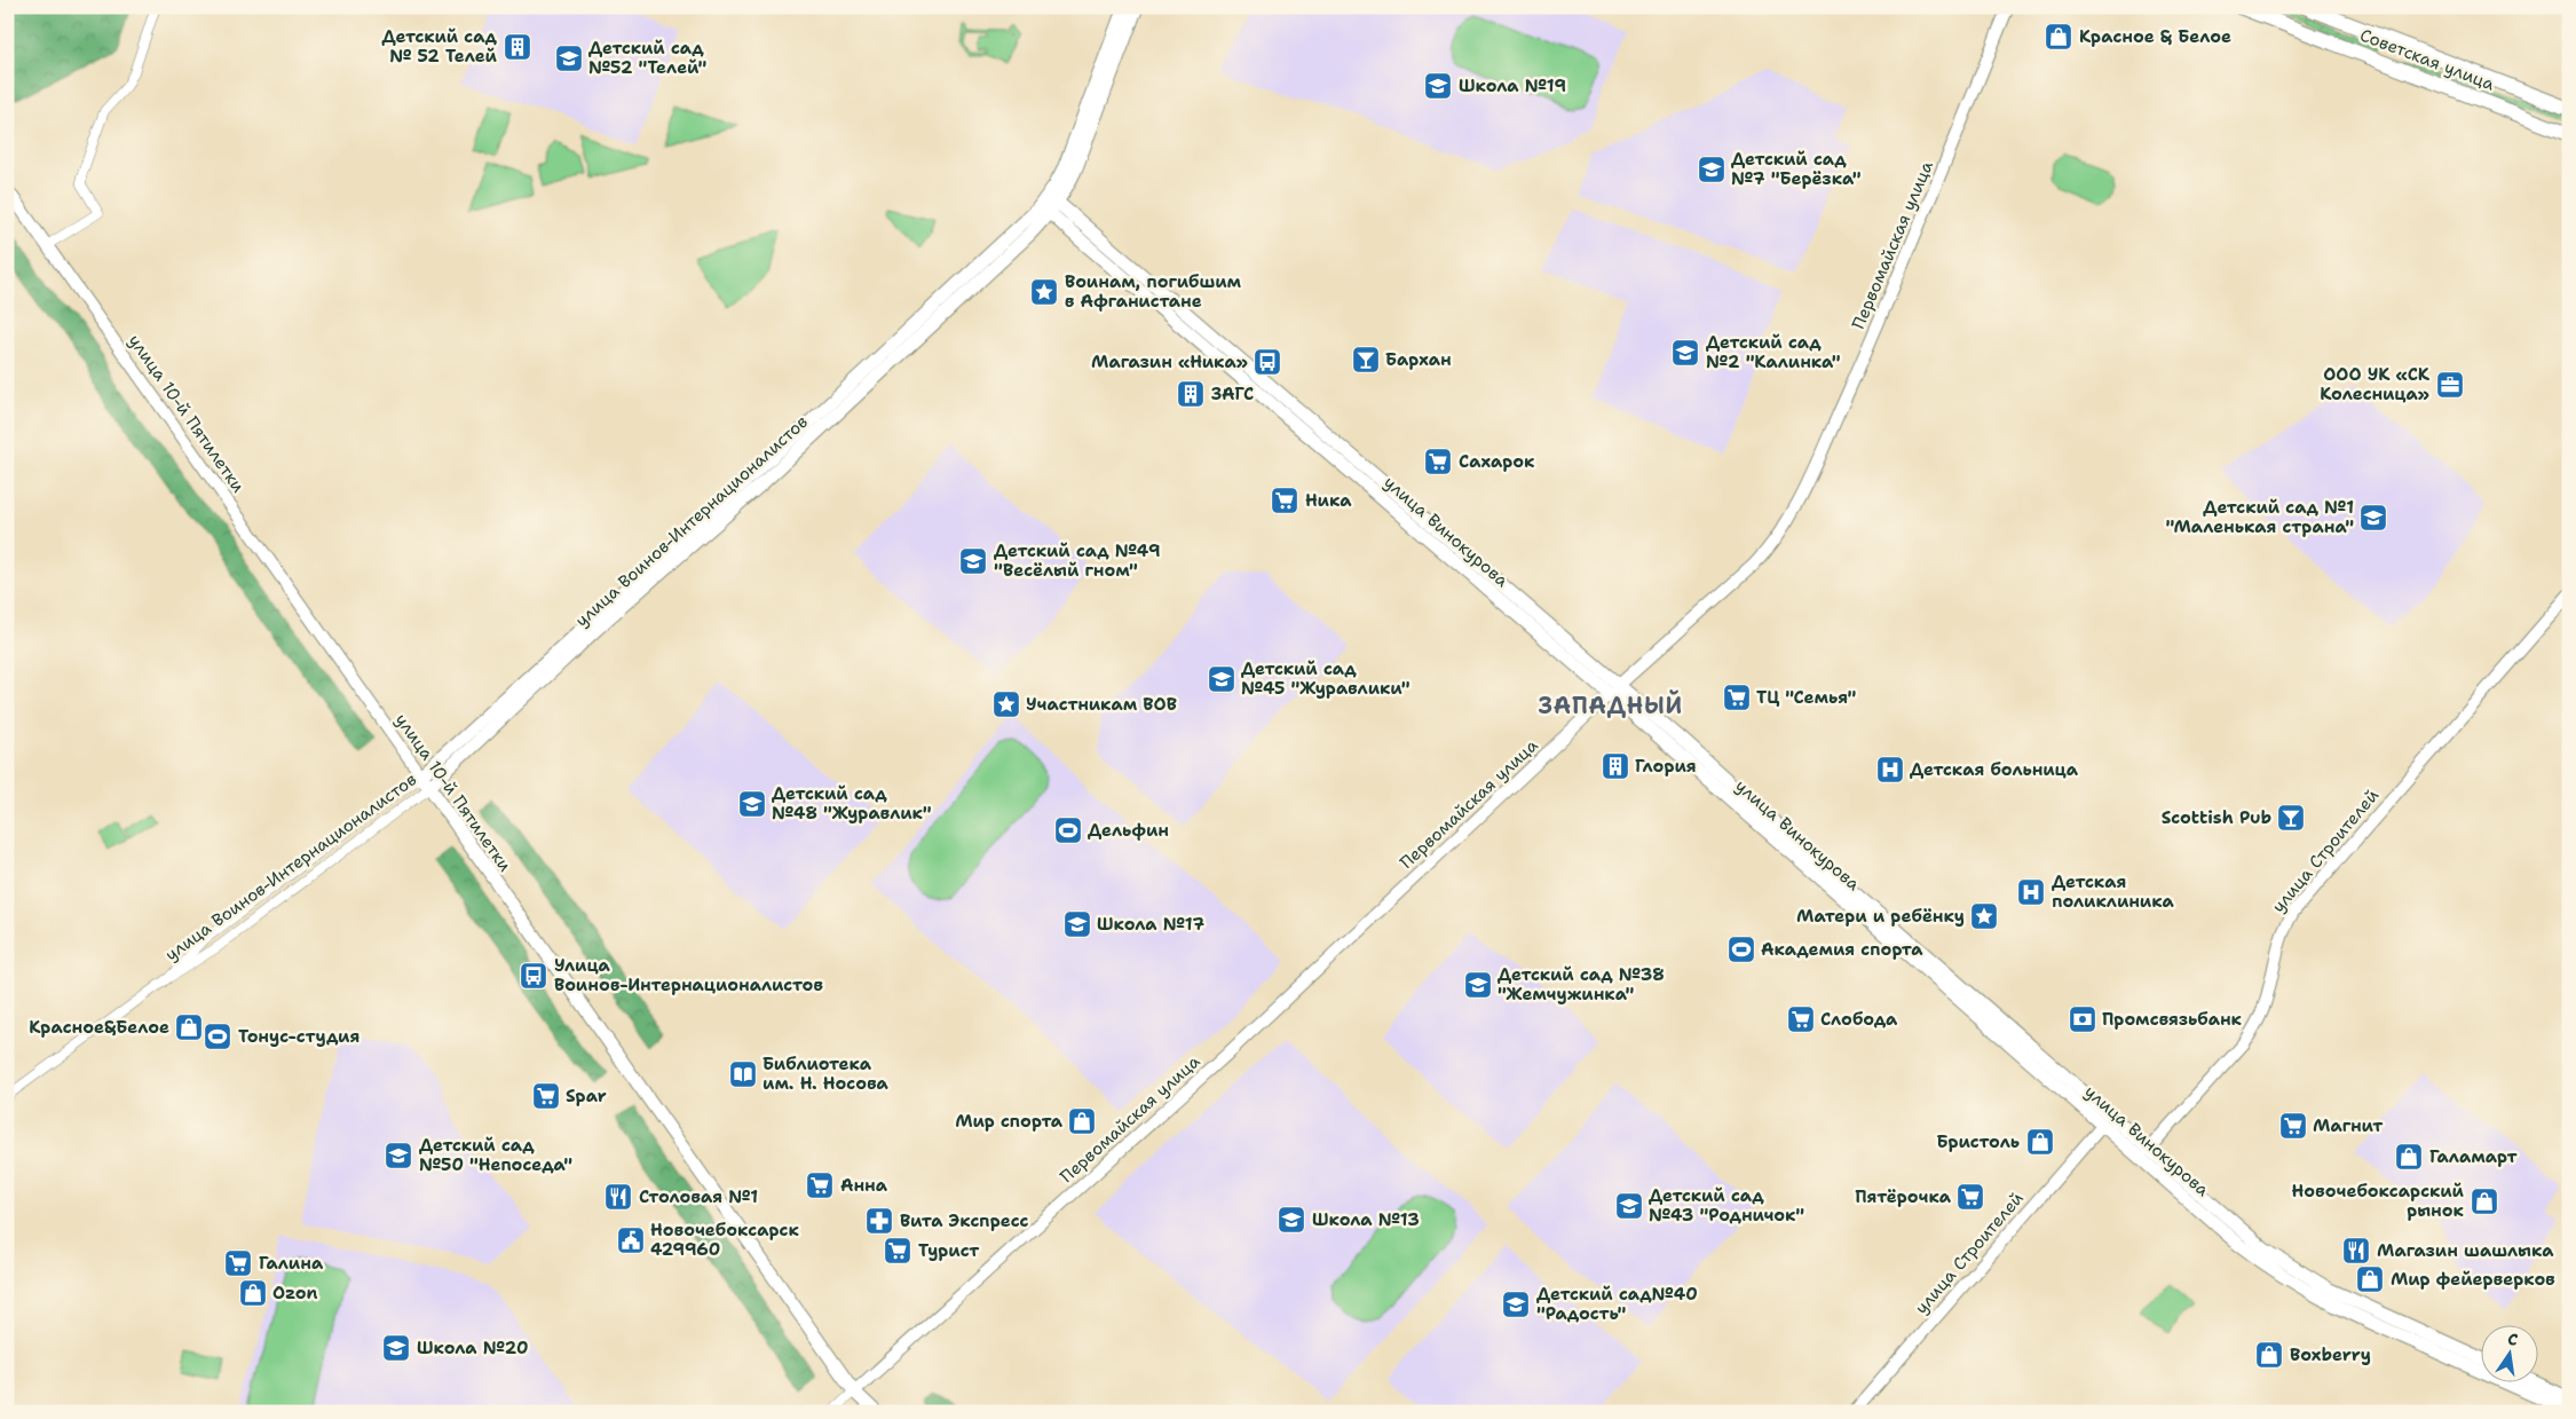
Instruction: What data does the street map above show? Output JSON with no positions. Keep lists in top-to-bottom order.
{
  "streets": {
    "main road": [
      "Советская улица",
      "улица 10-й Пятилетки",
      "улица Воинов-Интернационалистов",
      "улица Винокурова"
    ],
    "street": ["Первомайская улица", "улица Строителей"]
  },
  "crossings": [
    ["Первомайская улица", "улица 10-й Пятилетки"],
    ["Первомайская улица", "улица Винокурова"],
    ["улица 10-й Пятилетки", "улица Воинов-Интернационалистов"],
    ["улица Воинов-Интернационалистов", "улица Винокурова"],
    ["улица Винокурова", "улица Строителей"]
  ],
  "districts": ["ЗАПАДНЫЙ"],
  "places": {
    "shop": [
      "Красное & Белое",
      "Красное&Белое",
      "Мир спорта",
      "Бристоль",
      "Галамарт",
      "Новочебоксарский рынок",
      "Мир фейерверков",
      "Ozon",
      "Boxberry"
    ],
    "building": ["Детский сад № 52 Телей", "ЗАГС", "Глория"],
    "school or university": [
      "Детский сад №52 \"Телей\"",
      "Школа №19",
      "Детский сад №7 \"Берёзка\"",
      "Детский сад №2 \"Калинка\"",
      "Детский сад №1 \"Маленькая страна\"",
      "Детский сад №49 \"Весёлый гном\"",
      "Детский сад №45 \"Журавлики\"",
      "Детский сад №48 \"Журавлик\"",
      "Школа №17",
      "Детский сад №38 \"Жемчужинка\"",
      "Детский сад №50 \"Непоседа\"",
      "Детский сад №43 \"Родничок\"",
      "Школа №13",
      "Детский сад№40 \"Радость\"",
      "Школа №20"
    ],
    "place": ["Воинам, погибшим в Афганистане", "Участникам ВОВ", "Матери и ребёнку"],
    "bar": ["Бархан", "Scottish Pub"],
    "bus stop": ["Магазин «Ника»", "Улица Воинов-Интернационалистов"],
    "office": ["ООО УК «СК Колесница»"],
    "supermarket": [
      "Сахарок",
      "Ника",
      "ТЦ \"Семья\"",
      "Слобода",
      "Spar",
      "Магнит",
      "Анна",
      "Пятёрочка",
      "Турист",
      "Галина"
    ],
    "hospital": ["Детская больница", "Детская поликлиника"],
    "sports": ["Дельфин", "Академия спорта", "Тонус-студия"],
    "bank": ["Промсвязьбанк"],
    "library": ["Библиотека им. Н. Носова"],
    "restaurant": ["Столовая №1", "Магазин шашлыка"],
    "pharmacy": ["Вита Экспресс"],
    "public building": ["Новочебоксарск 429960"]
  },
  "north": "top"
}
